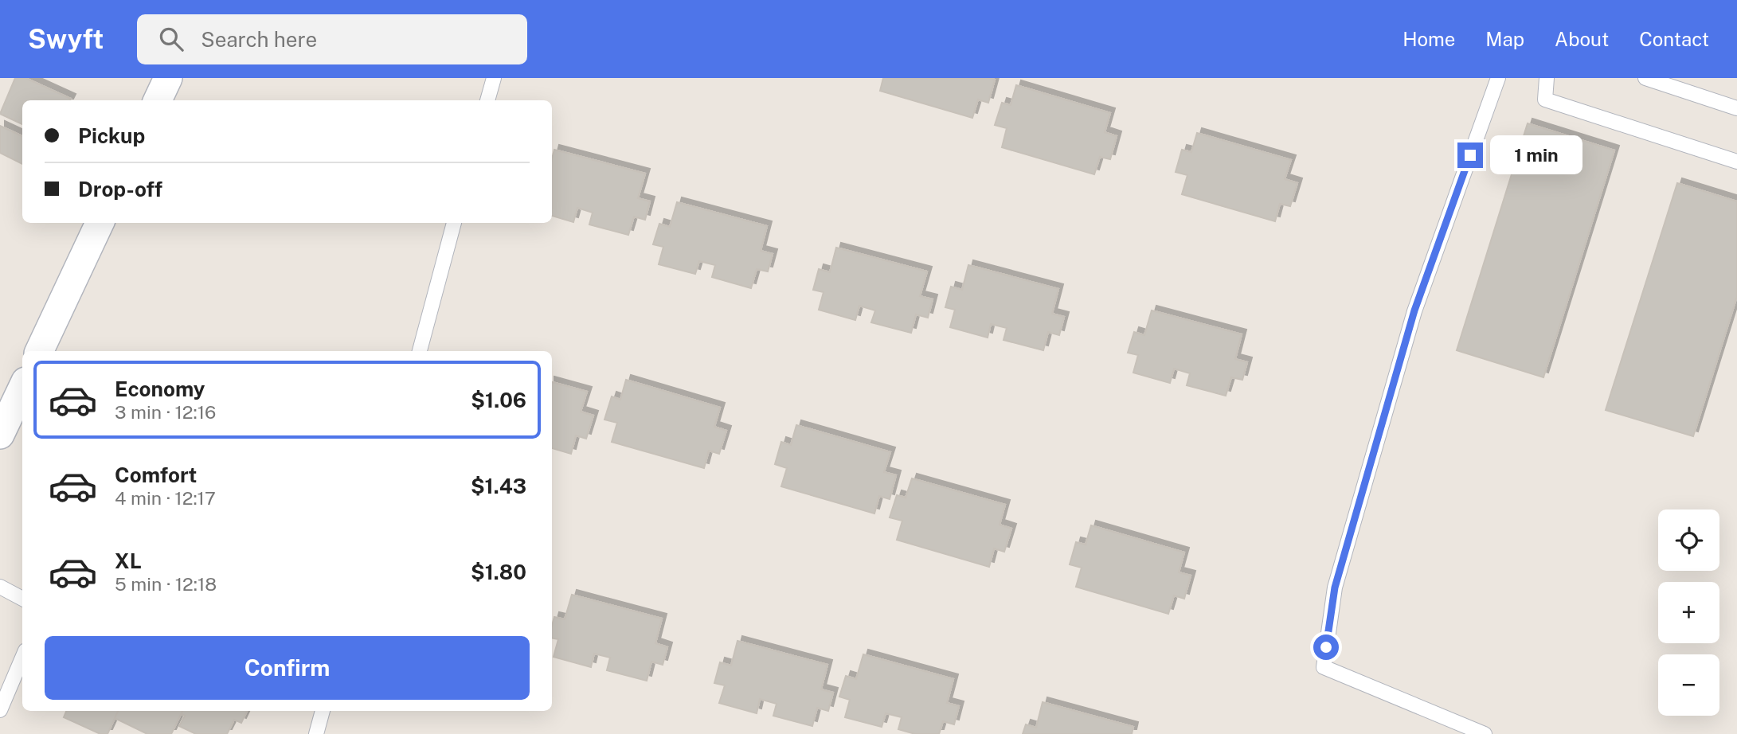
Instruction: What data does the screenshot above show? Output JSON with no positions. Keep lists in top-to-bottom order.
{
  "page": {
    "header": "Swyft",
    "search": "Search here",
    "nav": [
      "Home",
      "Map",
      "About",
      "Contact"
    ],
    "banner": ["Pickup", "Drop-off"],
    "bubble": "1 min",
    "list": [
      {
        "name": "Economy",
        "note": "3 min · 12:16",
        "value": "$1.06"
      },
      {
        "name": "Comfort",
        "note": "4 min · 12:17",
        "value": "$1.43"
      },
      {
        "name": "XL",
        "note": "5 min · 12:18",
        "value": "$1.80"
      }
    ],
    "map_buttons": ["+", "−"],
    "buttons": "Confirm"
  }
}
